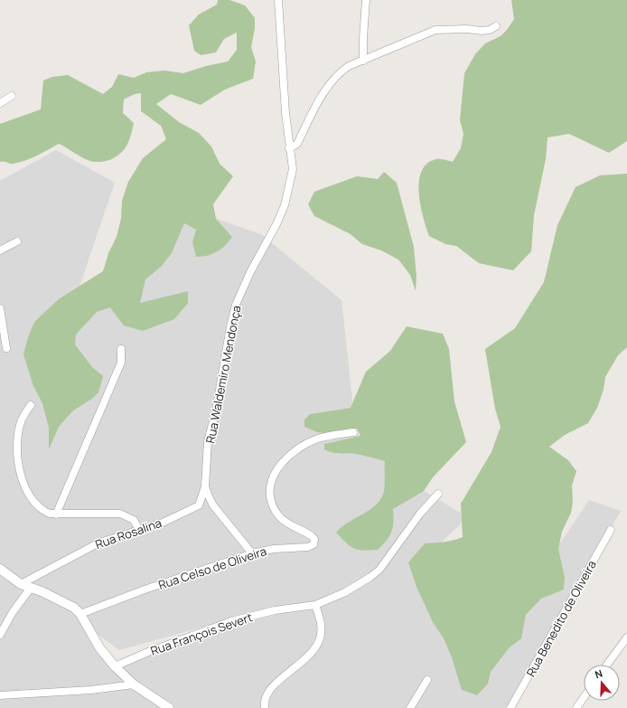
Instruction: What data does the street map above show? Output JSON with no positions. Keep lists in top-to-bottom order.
{
  "streets": {
    "street": [
      "Rua Waldemiro Mendonça",
      "Rua Rosalina",
      "Rua Celso de Oliveira",
      "Rua Benedito de Oliveira",
      "Rua François Severt"
    ]
  },
  "crossings": [
    ["Rua Waldemiro Mendonça", "Rua Rosalina"],
    ["Rua Waldemiro Mendonça", "Rua Celso de Oliveira"]
  ],
  "north": "top"
}
